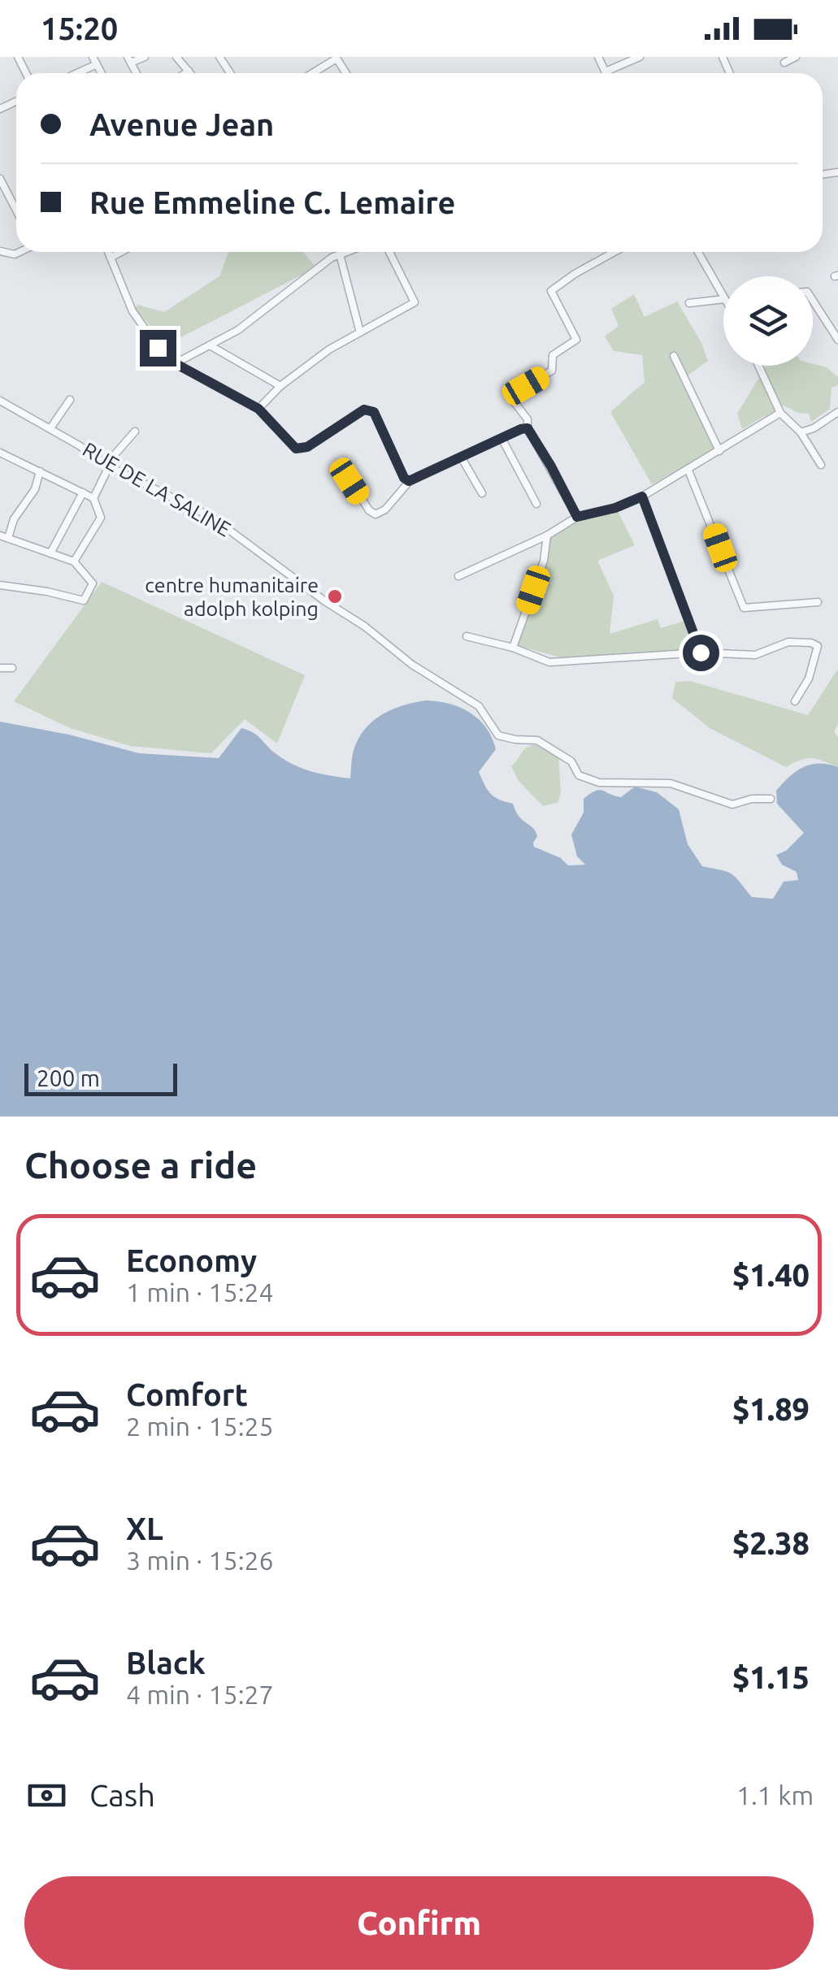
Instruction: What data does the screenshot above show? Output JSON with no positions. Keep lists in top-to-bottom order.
{
  "streets": {
    "street": ["RUE DE LA SALINE"]
  },
  "places": ["centre humanitaire adolph kolping"],
  "scale_bar": "200 m",
  "page": {
    "status": "15:20",
    "banner": ["Avenue Jean", "Rue Emmeline C. Lemaire"],
    "scale": "200 m",
    "heading": "Choose a ride",
    "list": [
      {
        "name": "Economy",
        "note": "1 min · 15:24",
        "value": "$1.40"
      },
      {
        "name": "Comfort",
        "note": "2 min · 15:25",
        "value": "$1.89"
      },
      {
        "name": "XL",
        "note": "3 min · 15:26",
        "value": "$2.38"
      },
      {
        "name": "Black",
        "note": "4 min · 15:27",
        "value": "$1.15"
      }
    ],
    "pay": ["Cash", "1.1 km"],
    "buttons": "Confirm"
  }
}
